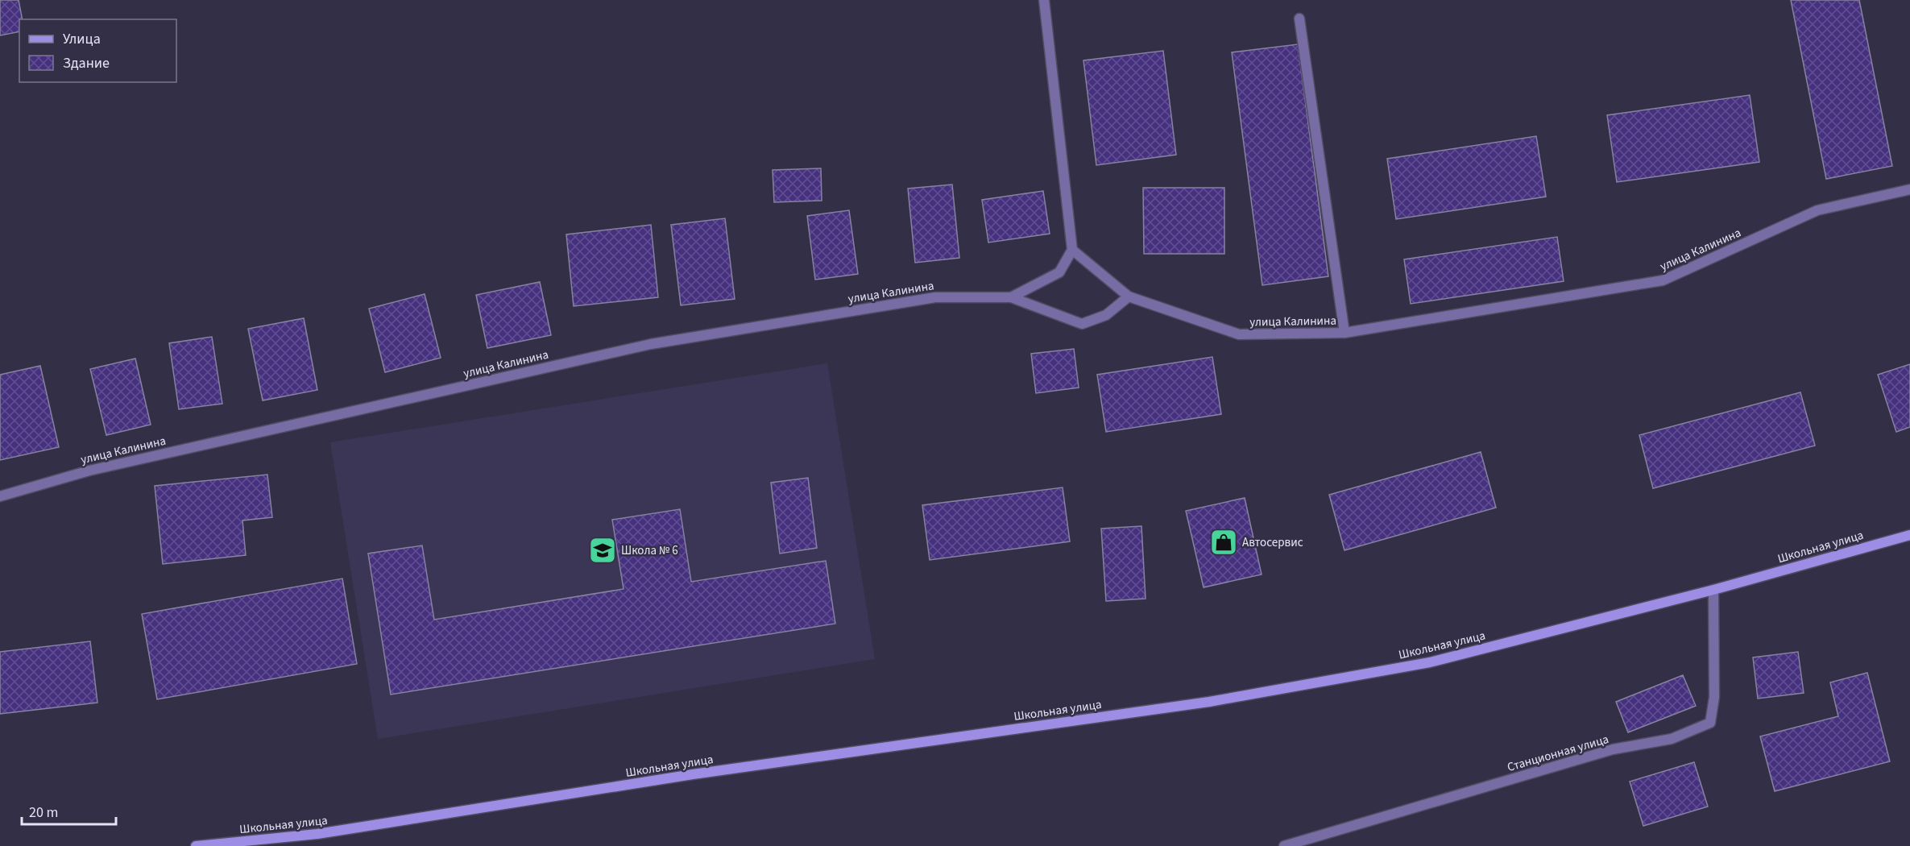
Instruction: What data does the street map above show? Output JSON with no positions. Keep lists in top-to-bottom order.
{
  "streets": {
    "main road": ["Школьная улица"],
    "street": ["улица Калинина", "Станционная улица"]
  },
  "crossings": [
    ["Школьная улица", "Станционная улица"]
  ],
  "places": {
    "shop": ["Автосервис"],
    "school or university": ["Школа № 6"]
  },
  "legend": ["Улица", "Здание"],
  "scale_bar": "20 m"
}
